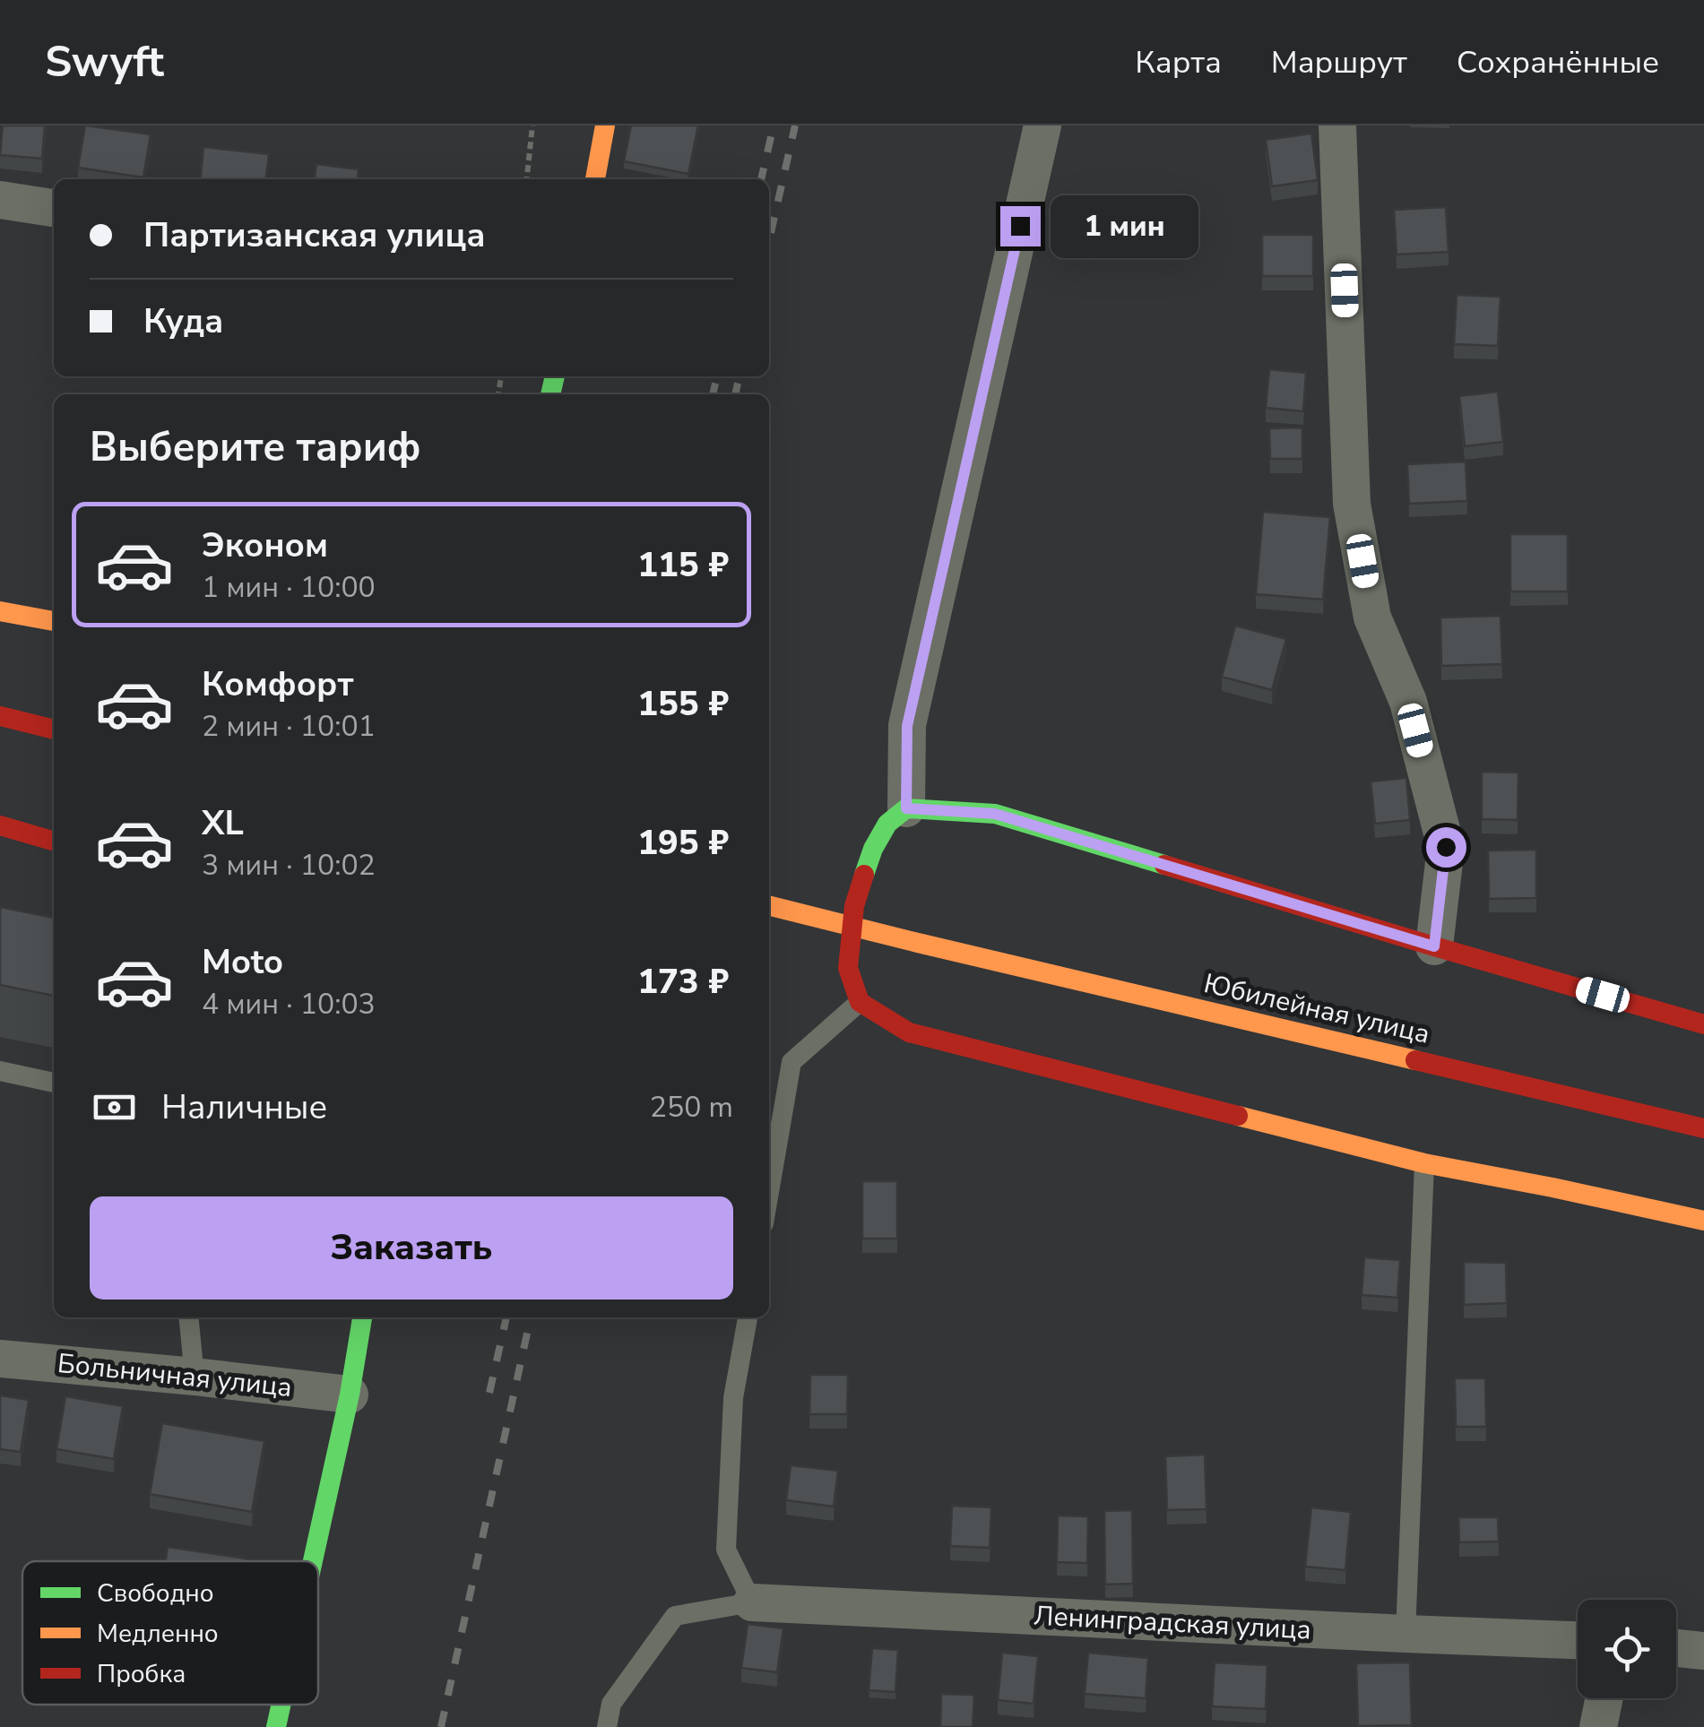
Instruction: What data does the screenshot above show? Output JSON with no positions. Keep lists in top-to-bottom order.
{
  "streets": {
    "street": ["Юбилейная улица", "Больничная улица", "Ленинградская улица"]
  },
  "legend": ["Свободно", "Медленно", "Пробка"],
  "page": {
    "header": "Swyft",
    "nav": ["Карта", "Маршрут", "Сохранённые"],
    "banner": ["Партизанская улица", "Куда"],
    "bubble": "1 мин",
    "heading": "Выберите тариф",
    "list": [
      {
        "name": "Эконом",
        "note": "1 мин · 10:00",
        "value": "115 ₽"
      },
      {
        "name": "Комфорт",
        "note": "2 мин · 10:01",
        "value": "155 ₽"
      },
      {
        "name": "XL",
        "note": "3 мин · 10:02",
        "value": "195 ₽"
      },
      {
        "name": "Moto",
        "note": "4 мин · 10:03",
        "value": "173 ₽"
      }
    ],
    "pay": ["Наличные", "250 m"],
    "buttons": "Заказать"
  }
}
